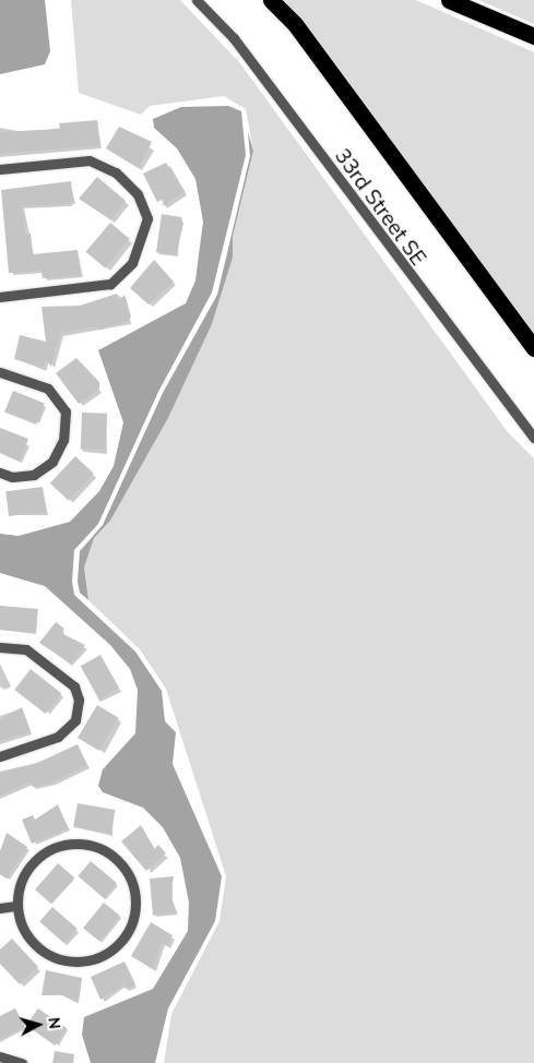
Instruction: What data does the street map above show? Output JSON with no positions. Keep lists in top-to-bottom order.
{
  "streets": {
    "street": ["33rd Street SE"]
  },
  "north": "right"
}
